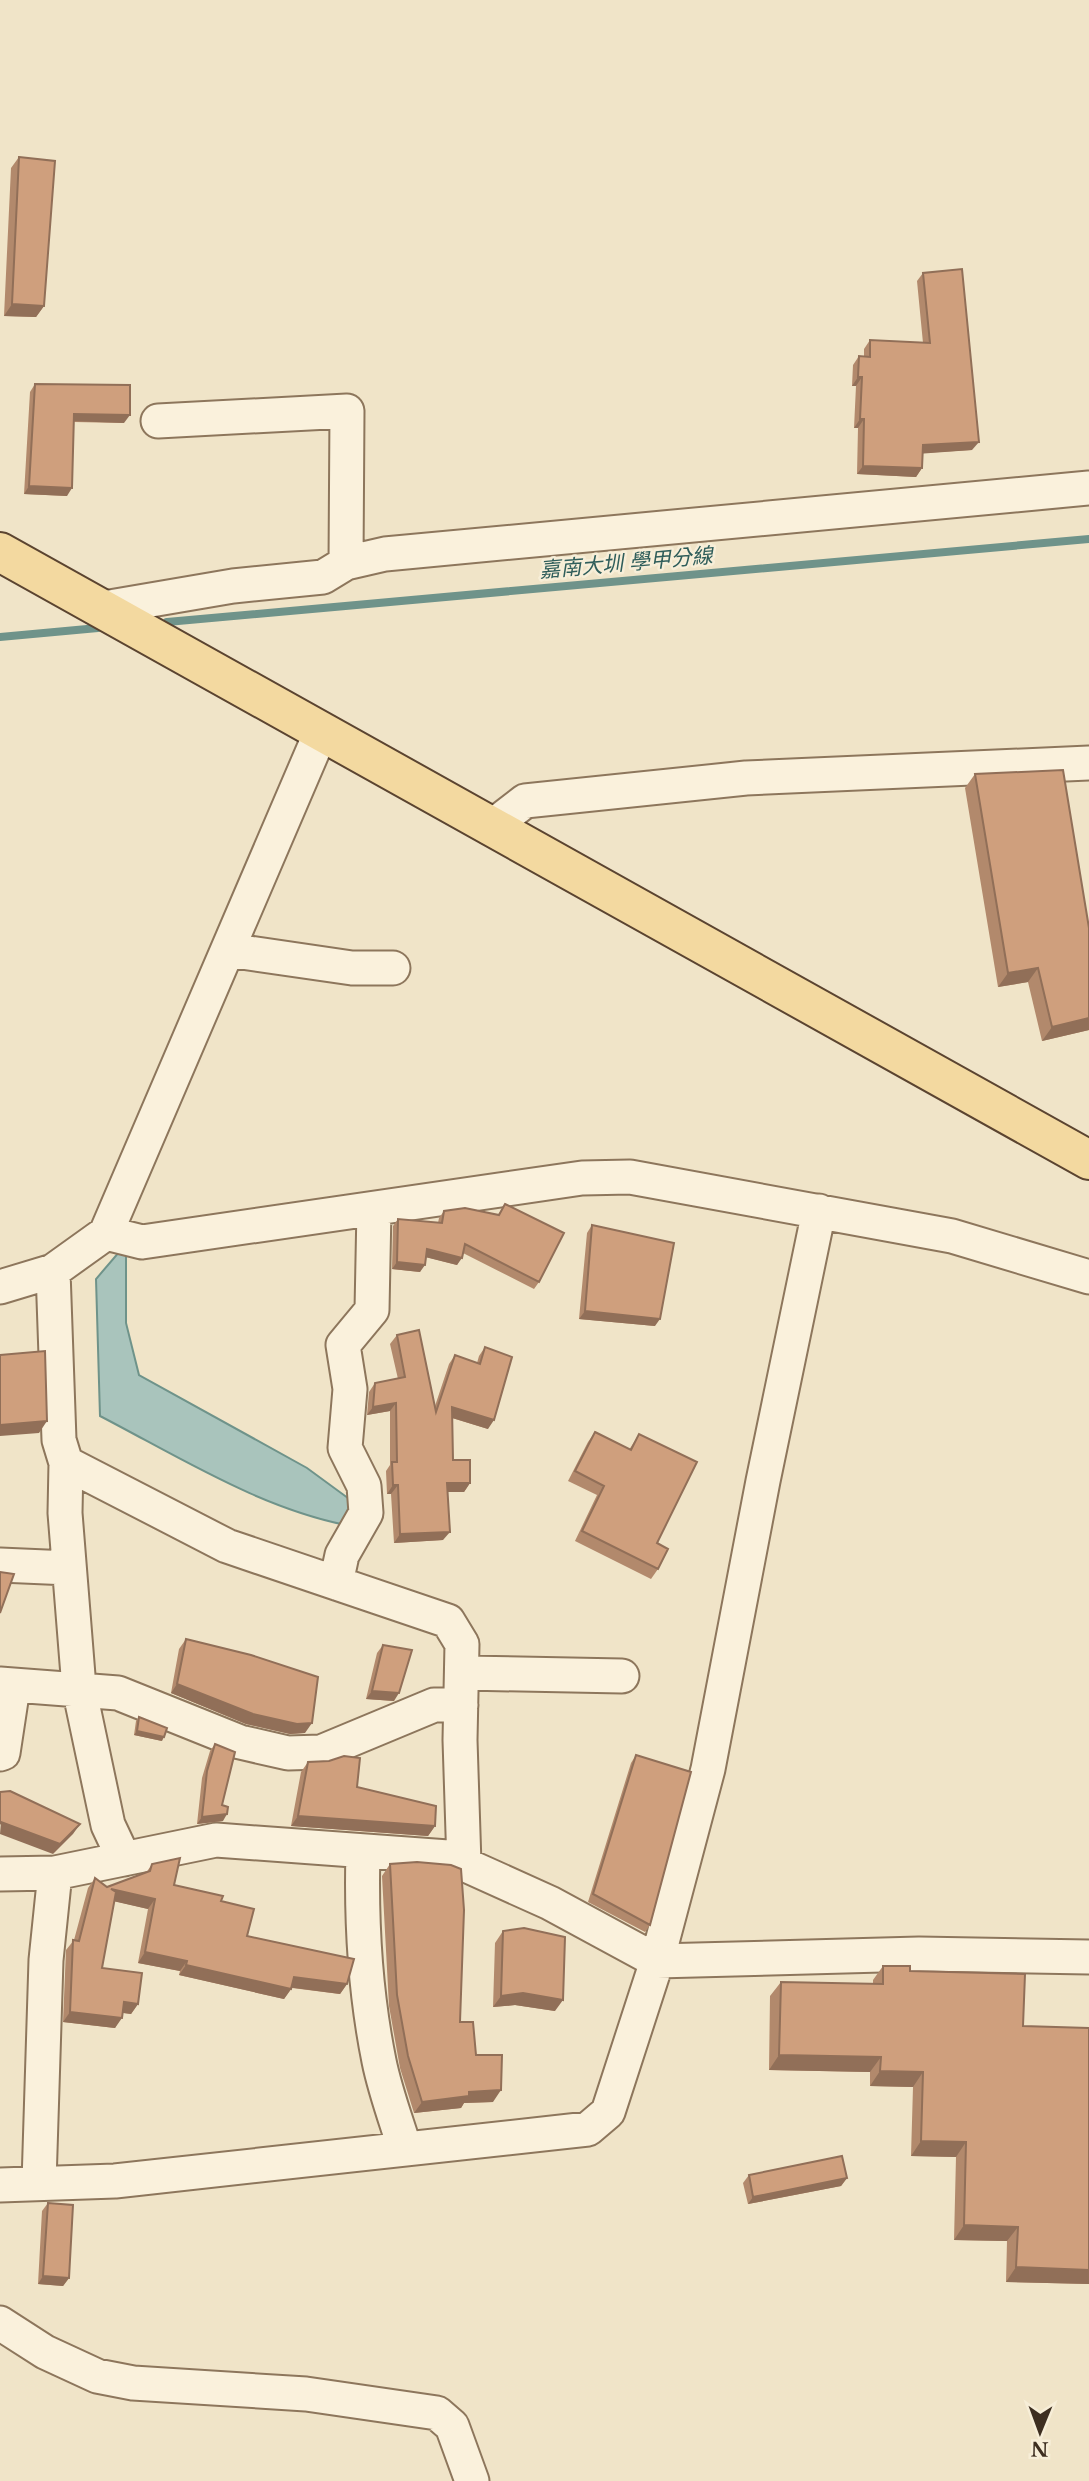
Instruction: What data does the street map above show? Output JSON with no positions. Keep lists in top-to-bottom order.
{
  "water": ["嘉南大圳 學甲分線"],
  "north": "bottom"
}
